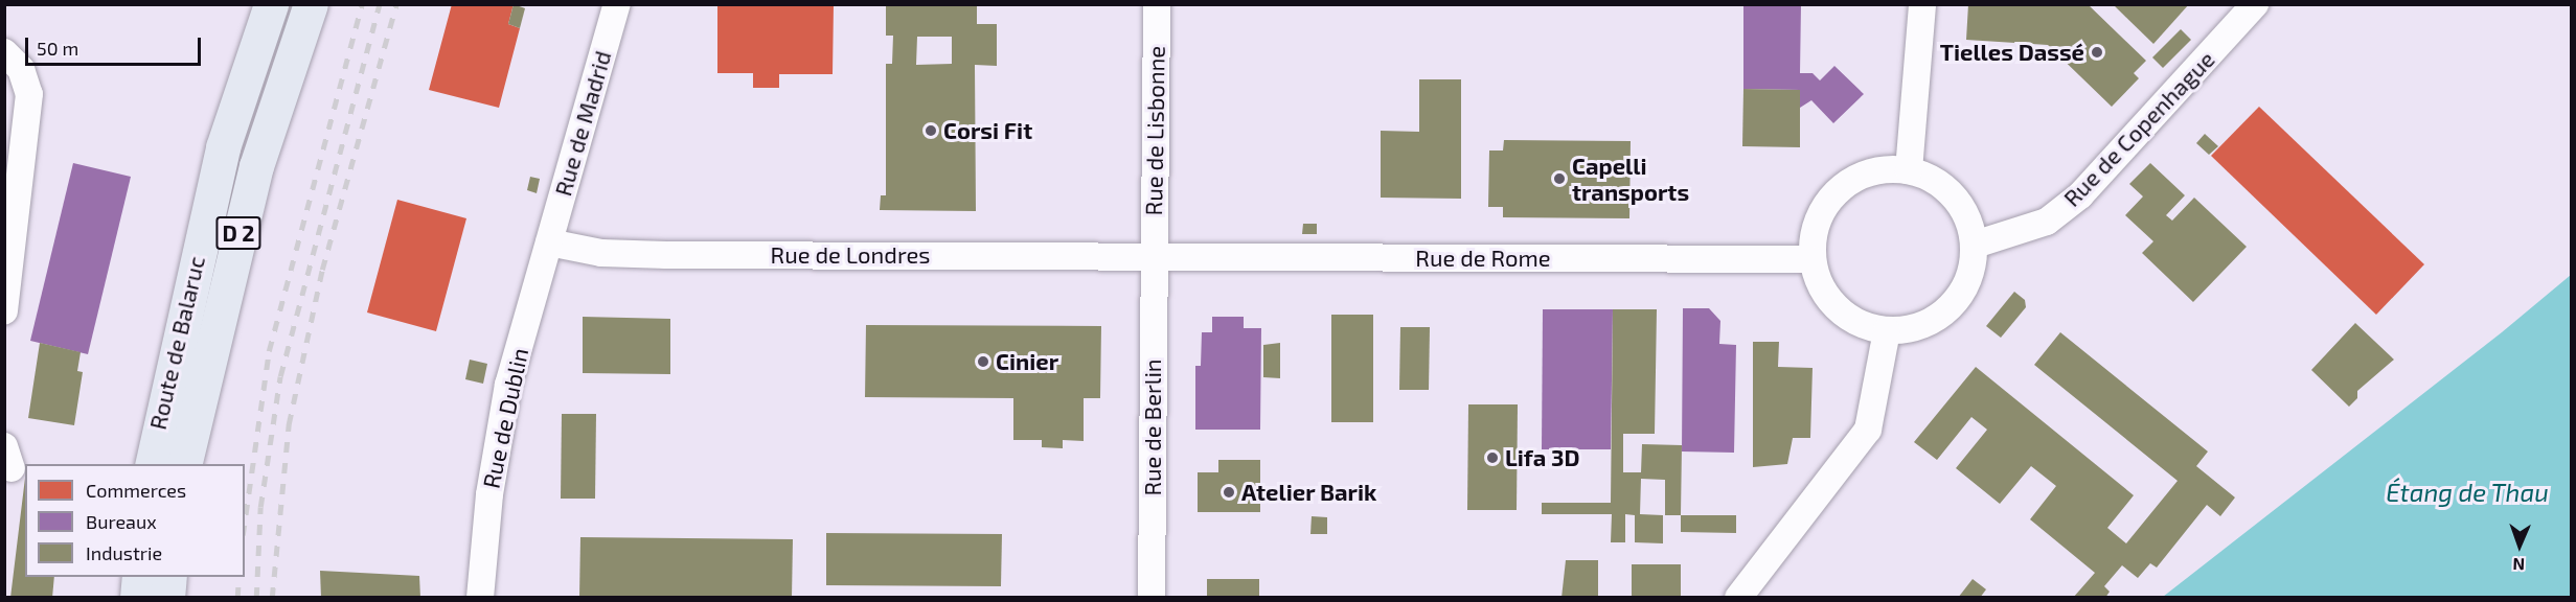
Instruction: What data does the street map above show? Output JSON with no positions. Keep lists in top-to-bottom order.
{
  "streets": {
    "main road": ["D 2", "Route de Balaruc"],
    "street": [
      "Rue de Madrid",
      "Rue de Copenhague",
      "Rue de Lisbonne",
      "Rue de Londres",
      "Rue de Rome",
      "Rue de Dublin",
      "Rue de Berlin"
    ]
  },
  "crossings": [
    ["Rue de Madrid", "Rue de Londres"],
    ["Rue de Madrid", "Rue de Dublin"],
    ["Rue de Copenhague", "Rue de Rome"],
    ["Rue de Lisbonne", "Rue de Londres"],
    ["Rue de Lisbonne", "Rue de Rome"],
    ["Rue de Lisbonne", "Rue de Berlin"],
    ["Rue de Londres", "Rue de Rome"],
    ["Rue de Londres", "Rue de Dublin"],
    ["Rue de Londres", "Rue de Berlin"],
    ["Rue de Rome", "Rue de Berlin"]
  ],
  "water": ["Étang de Thau"],
  "places": [
    "Tielles Dassé",
    "Corsi Fit",
    "Capelli transports",
    "Cinier",
    "Lifa 3D",
    "Atelier Barik"
  ],
  "legend": ["Commerces", "Bureaux", "Industrie"],
  "scale_bar": "50 m",
  "north": "bottom"
}
